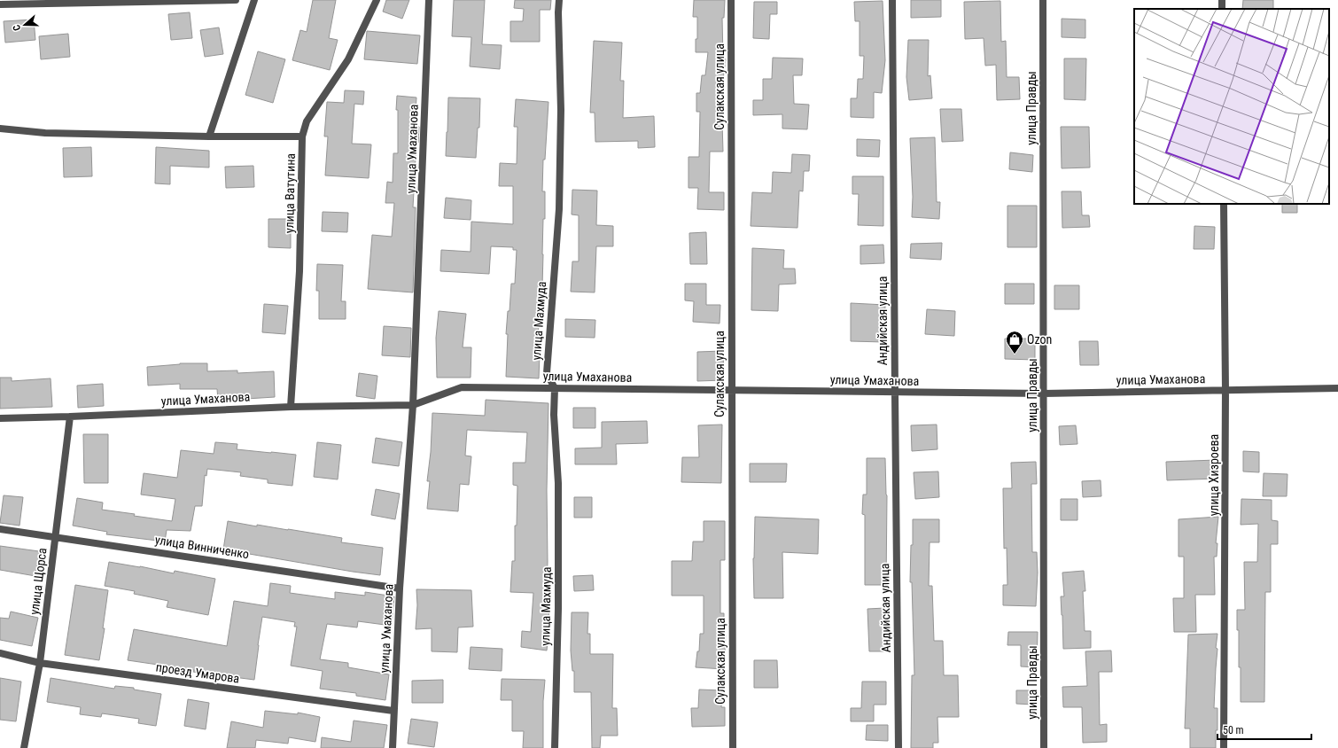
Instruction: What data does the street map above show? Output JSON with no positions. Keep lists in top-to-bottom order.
{
  "streets": {
    "street": [
      "Сулакская улица",
      "улица Правды",
      "улица Умаханова",
      "улица Ватутина",
      "улица Махмуда",
      "Андийская улица",
      "улица Хизроева",
      "улица Винниченко",
      "улица Щорса",
      "проезд Умарова"
    ]
  },
  "crossings": [
    ["Сулакская улица", "улица Умаханова"],
    ["улица Правды", "улица Умаханова"],
    ["улица Умаханова", "улица Ватутина"],
    ["улица Умаханова", "улица Махмуда"],
    ["улица Умаханова", "Андийская улица"],
    ["улица Умаханова", "улица Хизроева"],
    ["улица Умаханова", "улица Винниченко"],
    ["улица Умаханова", "улица Щорса"],
    ["улица Умаханова", "проезд Умарова"],
    ["улица Винниченко", "улица Щорса"],
    ["улица Щорса", "проезд Умарова"]
  ],
  "places": {
    "shop": ["Ozon"]
  },
  "scale_bar": "50 m",
  "north": "left"
}
